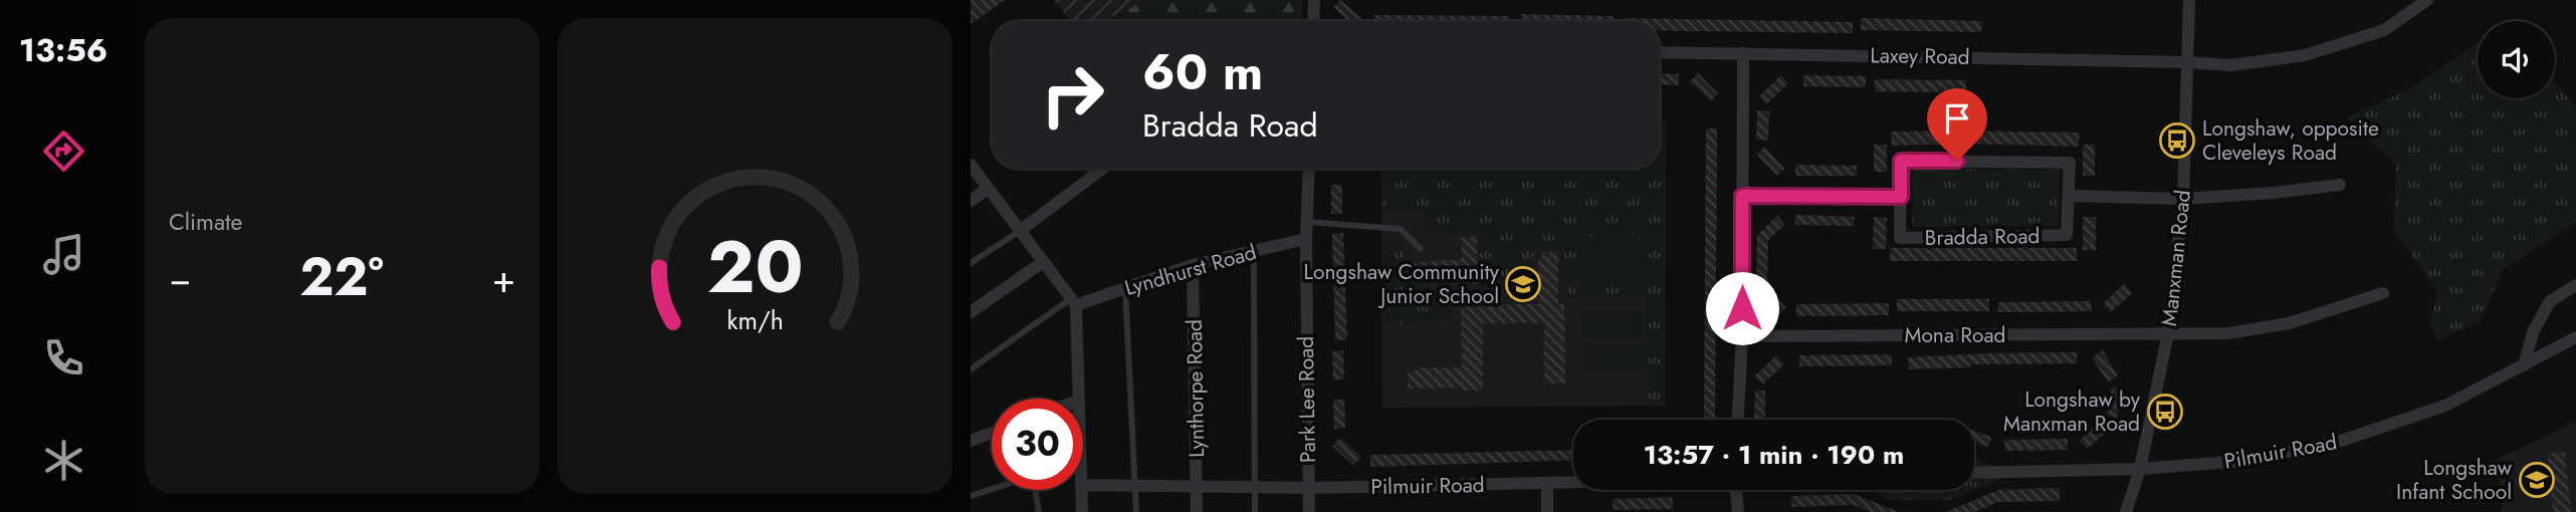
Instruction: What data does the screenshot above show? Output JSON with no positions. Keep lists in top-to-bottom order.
{
  "streets": {
    "street": [
      "Laxey Road",
      "Bradda Road",
      "Manxman Road",
      "Lyndhurst Road",
      "Mona Road",
      "Lynthorpe Road",
      "Park Lee Road",
      "Pilmuir Road"
    ]
  },
  "crossings": [
    ["Laxey Road", "Manxman Road"],
    ["Manxman Road", "Mona Road"],
    ["Manxman Road", "Pilmuir Road"],
    ["Lyndhurst Road", "Lynthorpe Road"],
    ["Lyndhurst Road", "Park Lee Road"],
    ["Lynthorpe Road", "Pilmuir Road"],
    ["Park Lee Road", "Pilmuir Road"]
  ],
  "places": {
    "bus stop": ["Longshaw, opposite Cleveleys Road", "Longshaw by Manxman Road"],
    "school or university": ["Longshaw Community Junior School", "Longshaw Infant School"]
  },
  "page": {
    "tabs": "13:56",
    "tile": "Climate",
    "turn": ["60 m", "Bradda Road"],
    "heat": ["−", "22°", "+"],
    "limit": "30",
    "trip": "13:57 · 1 min · 190 m",
    "gauge": ["20", "km/h"]
  }
}
